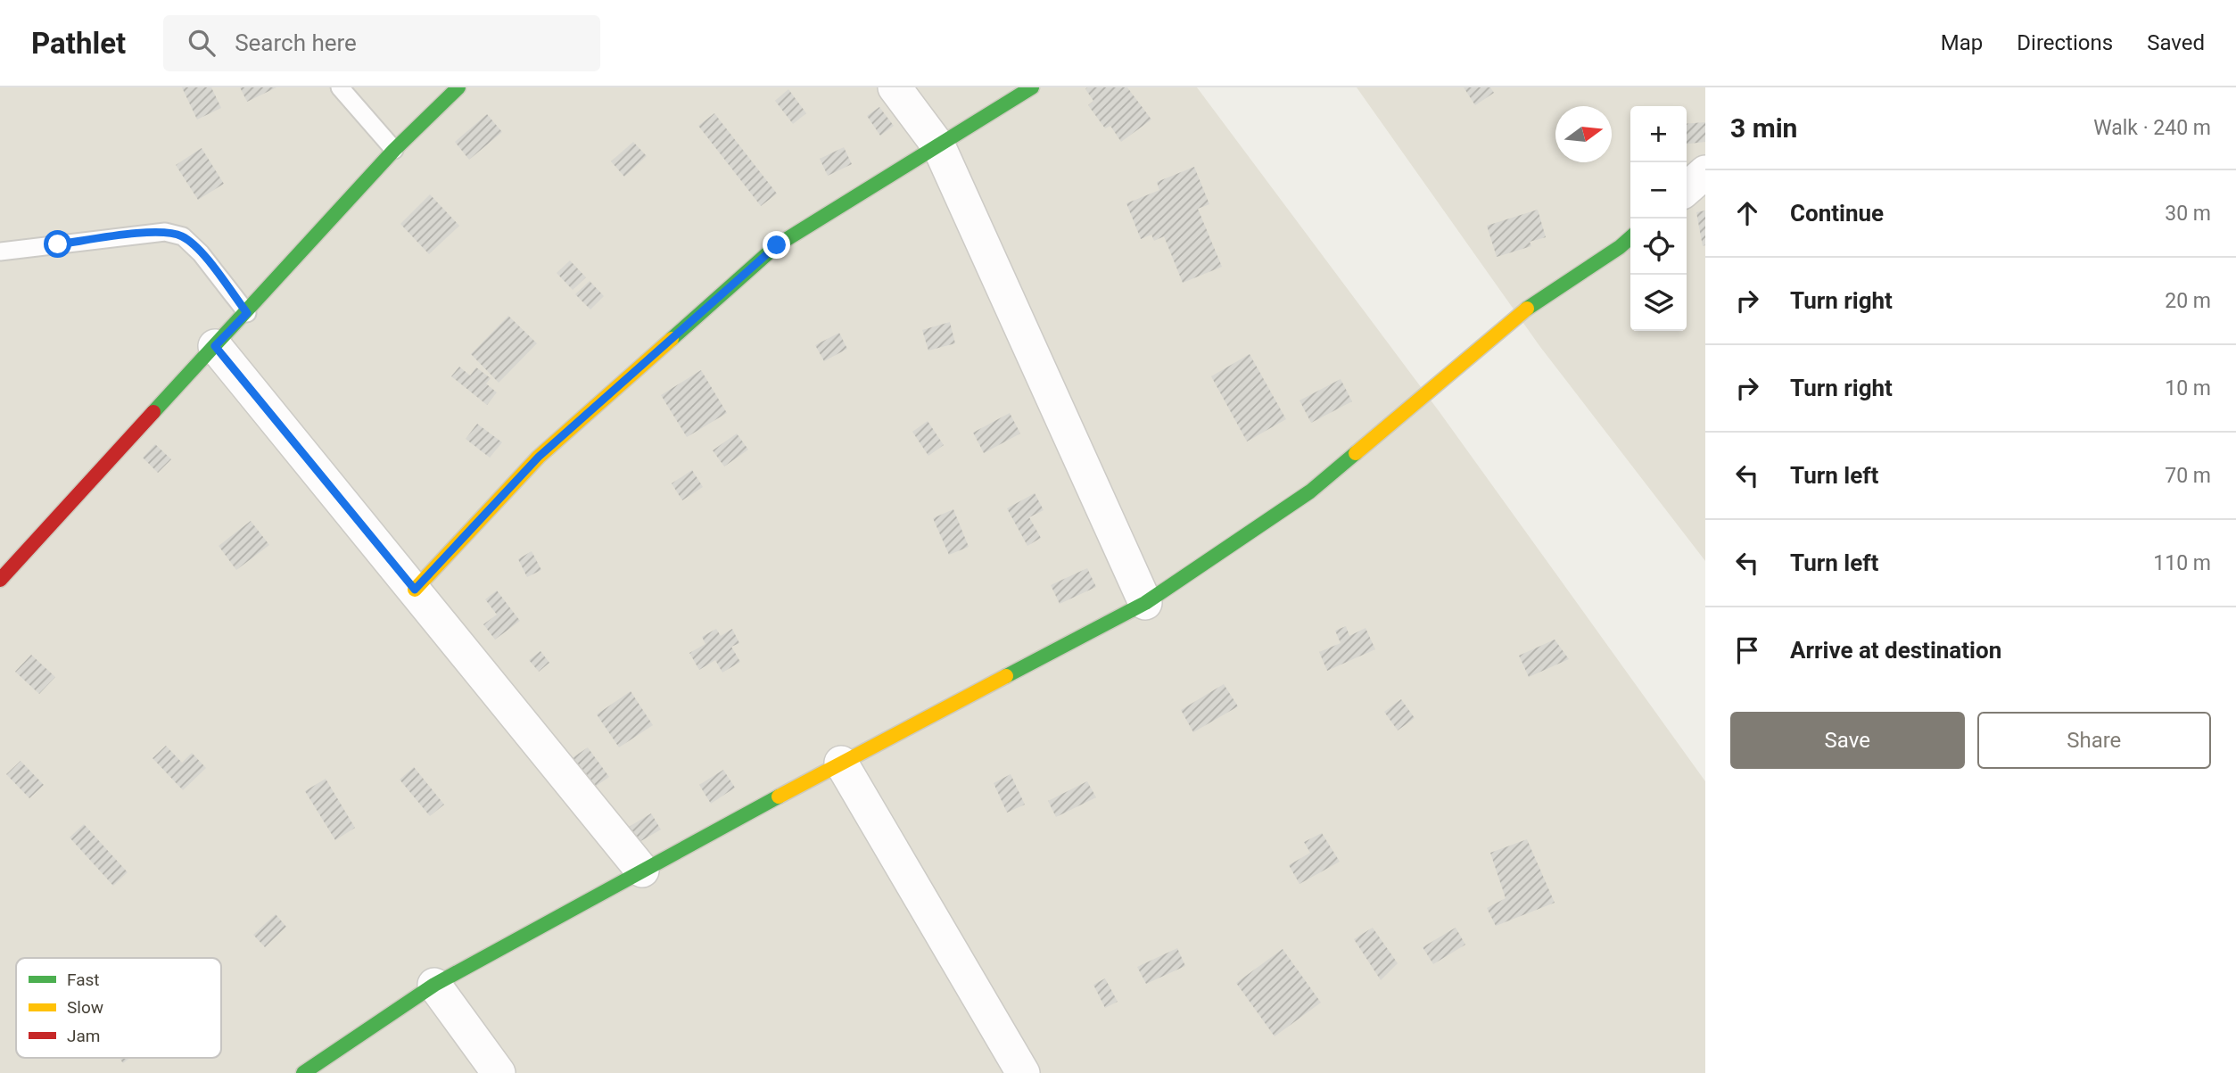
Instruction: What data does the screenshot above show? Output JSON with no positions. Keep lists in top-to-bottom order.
{
  "legend": ["Fast", "Slow", "Jam"],
  "north": "right",
  "page": {
    "header": "Pathlet",
    "search": "Search here",
    "nav": ["Map", "Directions", "Saved"],
    "heading": ["3 min", "Walk · 240 m"],
    "map_buttons": ["+", "−"],
    "list": [
      ["Continue", "30 m"],
      ["Turn right", "20 m"],
      ["Turn right", "10 m"],
      ["Turn left", "70 m"],
      ["Turn left", "110 m"],
      "Arrive at destination"
    ],
    "buttons": ["Save", "Share"]
  }
}
